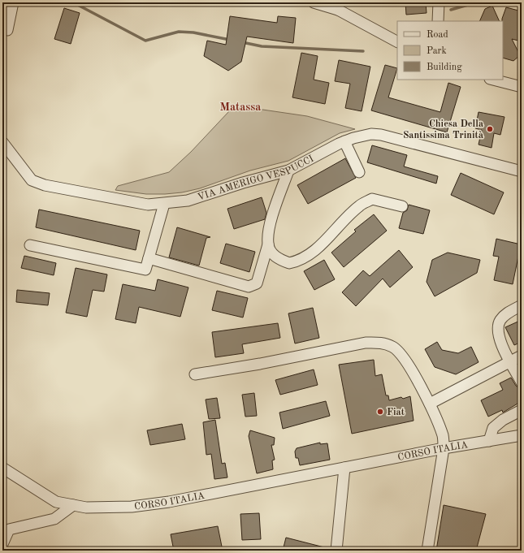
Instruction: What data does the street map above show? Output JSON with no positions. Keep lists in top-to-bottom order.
{
  "streets": {
    "street": ["VIA AMERIGO VESPUCCI", "CORSO ITALIA"]
  },
  "districts": ["Matassa"],
  "places": ["Chiesa Della Santissima Trinità", "Fiat"],
  "legend": ["Road", "Park", "Building"]
}
